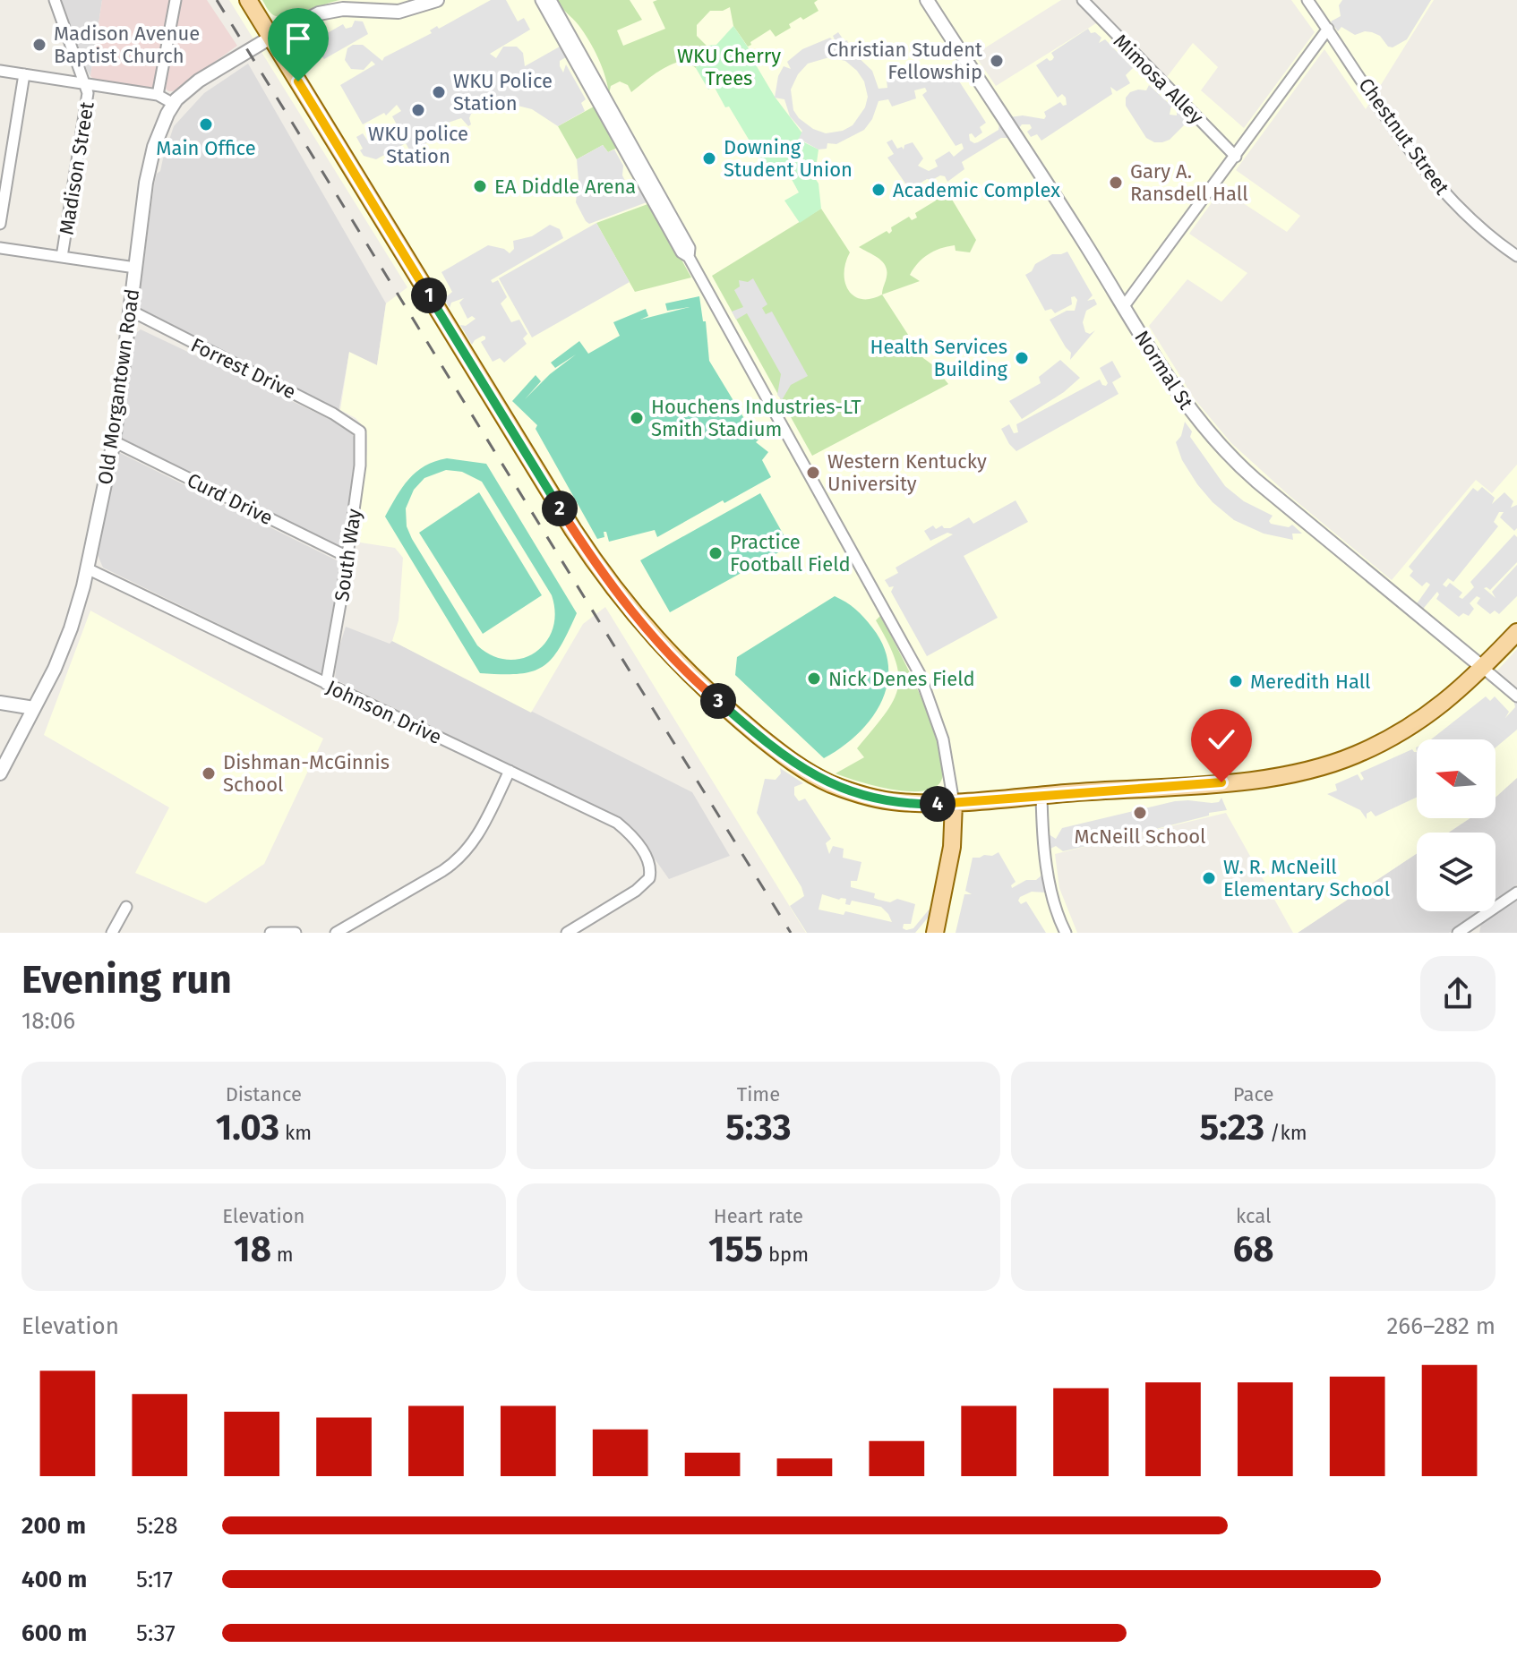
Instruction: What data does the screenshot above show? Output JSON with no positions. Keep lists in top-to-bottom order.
{
  "streets": {
    "street": [
      "Mimosa Alley",
      "Chestnut Street",
      "Madison Street",
      "Forrest Drive",
      "Normal St",
      "Old Morgantown Road",
      "Curd Drive",
      "South Way",
      "Johnson Drive"
    ]
  },
  "crossings": [
    ["Forrest Drive", "Old Morgantown Road"],
    ["Forrest Drive", "South Way"],
    ["Old Morgantown Road", "Curd Drive"],
    ["Old Morgantown Road", "Johnson Drive"],
    ["Curd Drive", "South Way"],
    ["South Way", "Johnson Drive"]
  ],
  "parks": ["WKU Cherry Trees"],
  "places": [
    "Madison Avenue Baptist Church",
    "Christian Student Fellowship",
    "WKU Police Station",
    "WKU police Station",
    "Main Office",
    "Downing Student Union",
    "Gary A. Ransdell Hall",
    "EA Diddle Arena",
    "Academic Complex",
    "Health Services Building",
    "Houchens Industries-LT Smith Stadium",
    "Western Kentucky University",
    "Practice Football Field",
    "Nick Denes Field",
    "Meredith Hall",
    "Dishman-McGinnis School",
    "McNeill School",
    "W. R. McNeill Elementary School"
  ],
  "north": "left",
  "page": {
    "pins": [
      "1",
      "2",
      "3",
      "4"
    ],
    "heading": ["Evening run", "18:06"],
    "stats": [
      ["Distance", "1.03 km"],
      ["Time", "5:33"],
      ["Pace", "5:23 /km"],
      ["Elevation", "18 m"],
      ["Heart rate", "155 bpm"],
      ["kcal", "68"]
    ],
    "chart": ["Elevation", "266–282 m"],
    "list": [
      {
        "name": "200 m",
        "note": "5:28"
      },
      {
        "name": "400 m",
        "note": "5:17"
      },
      {
        "name": "600 m",
        "note": "5:37"
      }
    ]
  }
}
